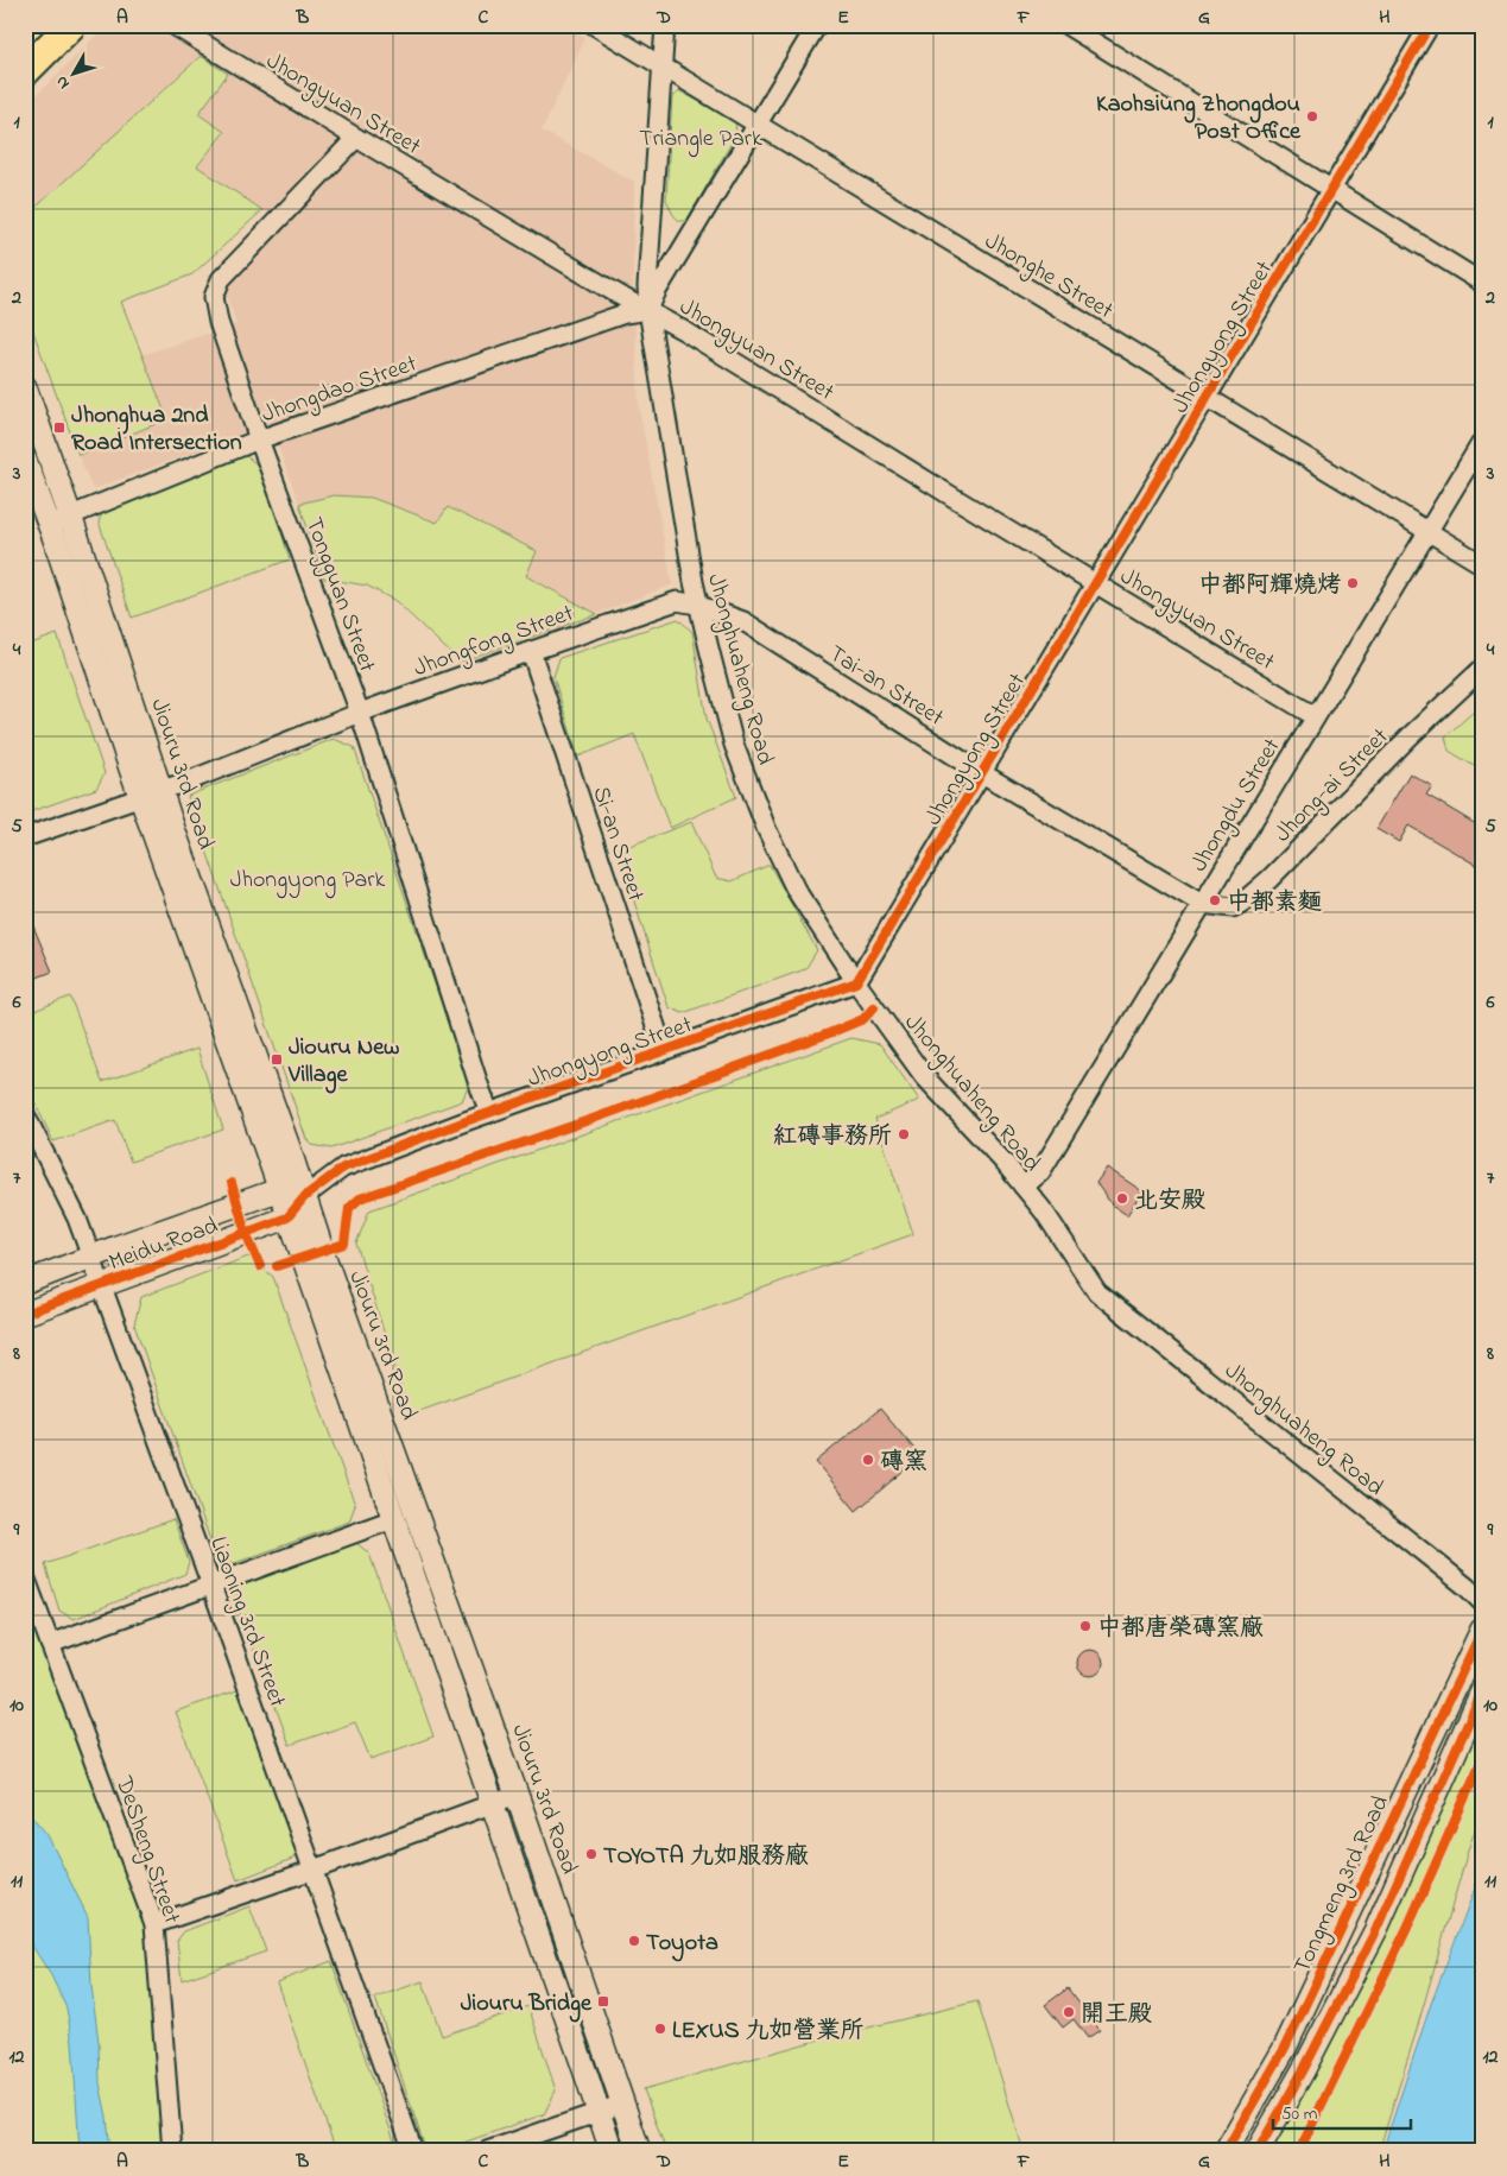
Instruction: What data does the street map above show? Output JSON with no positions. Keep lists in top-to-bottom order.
{
  "streets": {
    "street": [
      "Jhongyuan Street",
      "Jhonghe Street",
      "Jhongyong Street",
      "Jhongdao Street",
      "Tongguan Street",
      "Jhongfong Street",
      "Jhonghuaheng Road",
      "Tai-an Street",
      "Jiouru 3rd Road",
      "Jhong-ai Street",
      "Jhongdu Street",
      "Si-an Street",
      "Meidu Road",
      "Liaoning 3rd Street",
      "DeSheng Street",
      "Tongmeng 3rd Road"
    ]
  },
  "crossings": [
    ["Jhongyuan Street", "Jhongyong Street"],
    ["Jhongyuan Street", "Jhongdao Street"],
    ["Jhongyuan Street", "Tongguan Street"],
    ["Jhongyuan Street", "Jhonghuaheng Road"],
    ["Jhongyuan Street", "Jhongdu Street"],
    ["Jhonghe Street", "Jhongyong Street"],
    ["Jhonghe Street", "Jhonghuaheng Road"],
    ["Jhonghe Street", "Jhongdu Street"],
    ["Jhongyong Street", "Tongguan Street"],
    ["Jhongyong Street", "Jhonghuaheng Road"],
    ["Jhongyong Street", "Tai-an Street"],
    ["Jhongyong Street", "Jiouru 3rd Road"],
    ["Jhongyong Street", "Si-an Street"],
    ["Jhongdao Street", "Tongguan Street"],
    ["Jhongdao Street", "Jhonghuaheng Road"],
    ["Jhongdao Street", "Jiouru 3rd Road"],
    ["Tongguan Street", "Jhongfong Street"],
    ["Jhongfong Street", "Jhonghuaheng Road"],
    ["Jhongfong Street", "Tai-an Street"],
    ["Jhongfong Street", "Jiouru 3rd Road"],
    ["Jhongfong Street", "Si-an Street"],
    ["Jhonghuaheng Road", "Tai-an Street"],
    ["Jhonghuaheng Road", "Jhongdu Street"],
    ["Tai-an Street", "Jhong-ai Street"],
    ["Tai-an Street", "Jhongdu Street"],
    ["Jiouru 3rd Road", "Meidu Road"],
    ["Jhong-ai Street", "Jhongdu Street"],
    ["Meidu Road", "Liaoning 3rd Street"]
  ],
  "parks": ["Triangle Park", "Jhongyong Park"],
  "places": {
    "other": [
      "Kaohsiung Zhongdou Post Office",
      "中都阿輝燒烤",
      "中都素麵",
      "紅磚事務所",
      "北安殿",
      "磚窯",
      "中都唐榮磚窯廠",
      "TOYOTA 九如服務廠",
      "Toyota",
      "開王殿",
      "LEXUS 九如營業所"
    ],
    "transit": ["Jhonghua 2nd Road Intersection", "Jiouru New Village", "Jiouru Bridge"]
  },
  "scale_bar": "50 m",
  "north": "bottom left",
  "grid": {
    "columns": [
      "A",
      "B",
      "C",
      "D",
      "E",
      "F",
      "G",
      "H"
    ],
    "rows": [
      "1",
      "2",
      "3",
      "4",
      "5",
      "6",
      "7",
      "8",
      "9",
      "10",
      "11",
      "12"
    ]
  }
}
